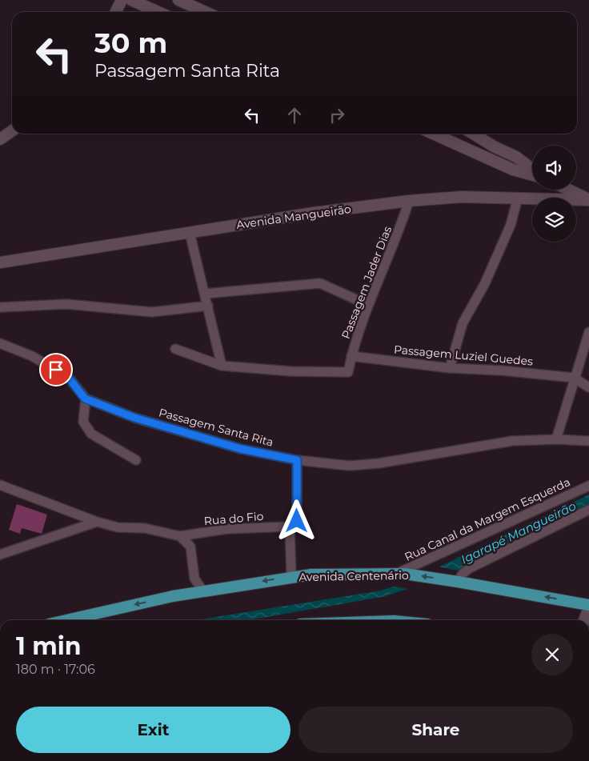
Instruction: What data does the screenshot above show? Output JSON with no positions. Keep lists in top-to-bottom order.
{
  "streets": {
    "main road": ["Avenida Centenário"],
    "street": [
      "Avenida Mangueirão",
      "Passagem Jader Dias",
      "Passagem Luziel Guedes",
      "Passagem Santa Rita",
      "Rua do Fio",
      "Rua Canal da Margem Esquerda"
    ]
  },
  "crossings": [
    ["Avenida Mangueirão", "Passagem Jader Dias"],
    ["Passagem Jader Dias", "Passagem Luziel Guedes"],
    ["Rua Canal da Margem Esquerda", "Avenida Centenário"]
  ],
  "one_way": ["Avenida Centenário"],
  "water": ["Igarapé Mangueirão"],
  "page": {
    "turn": ["30 m", "Passagem Santa Rita"],
    "heading": ["1 min", "180 m · 17:06"],
    "buttons": ["Exit", "Share"]
  }
}
